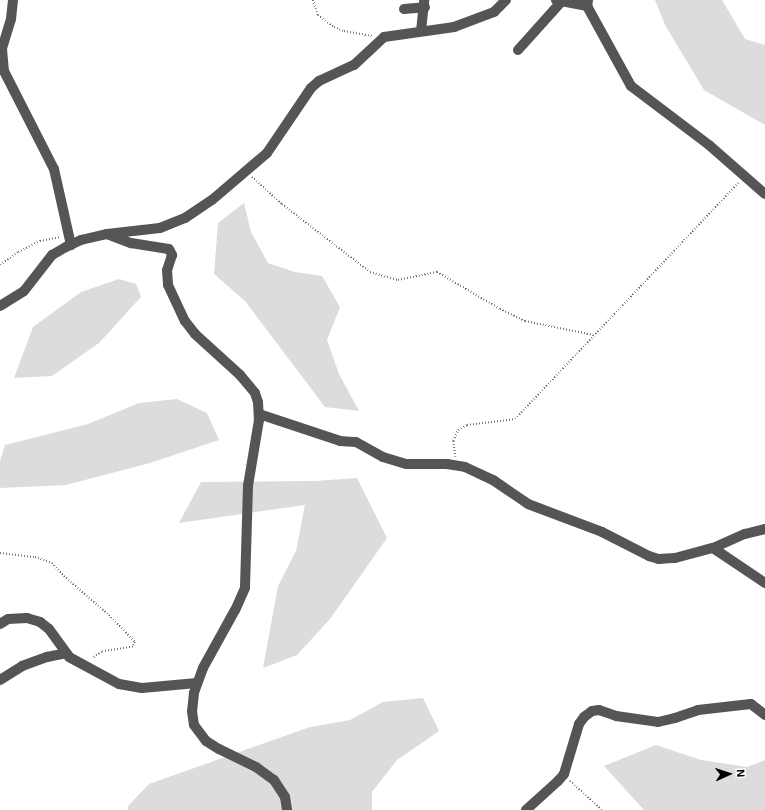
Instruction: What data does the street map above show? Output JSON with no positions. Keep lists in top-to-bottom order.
{
  "north": "right"
}
